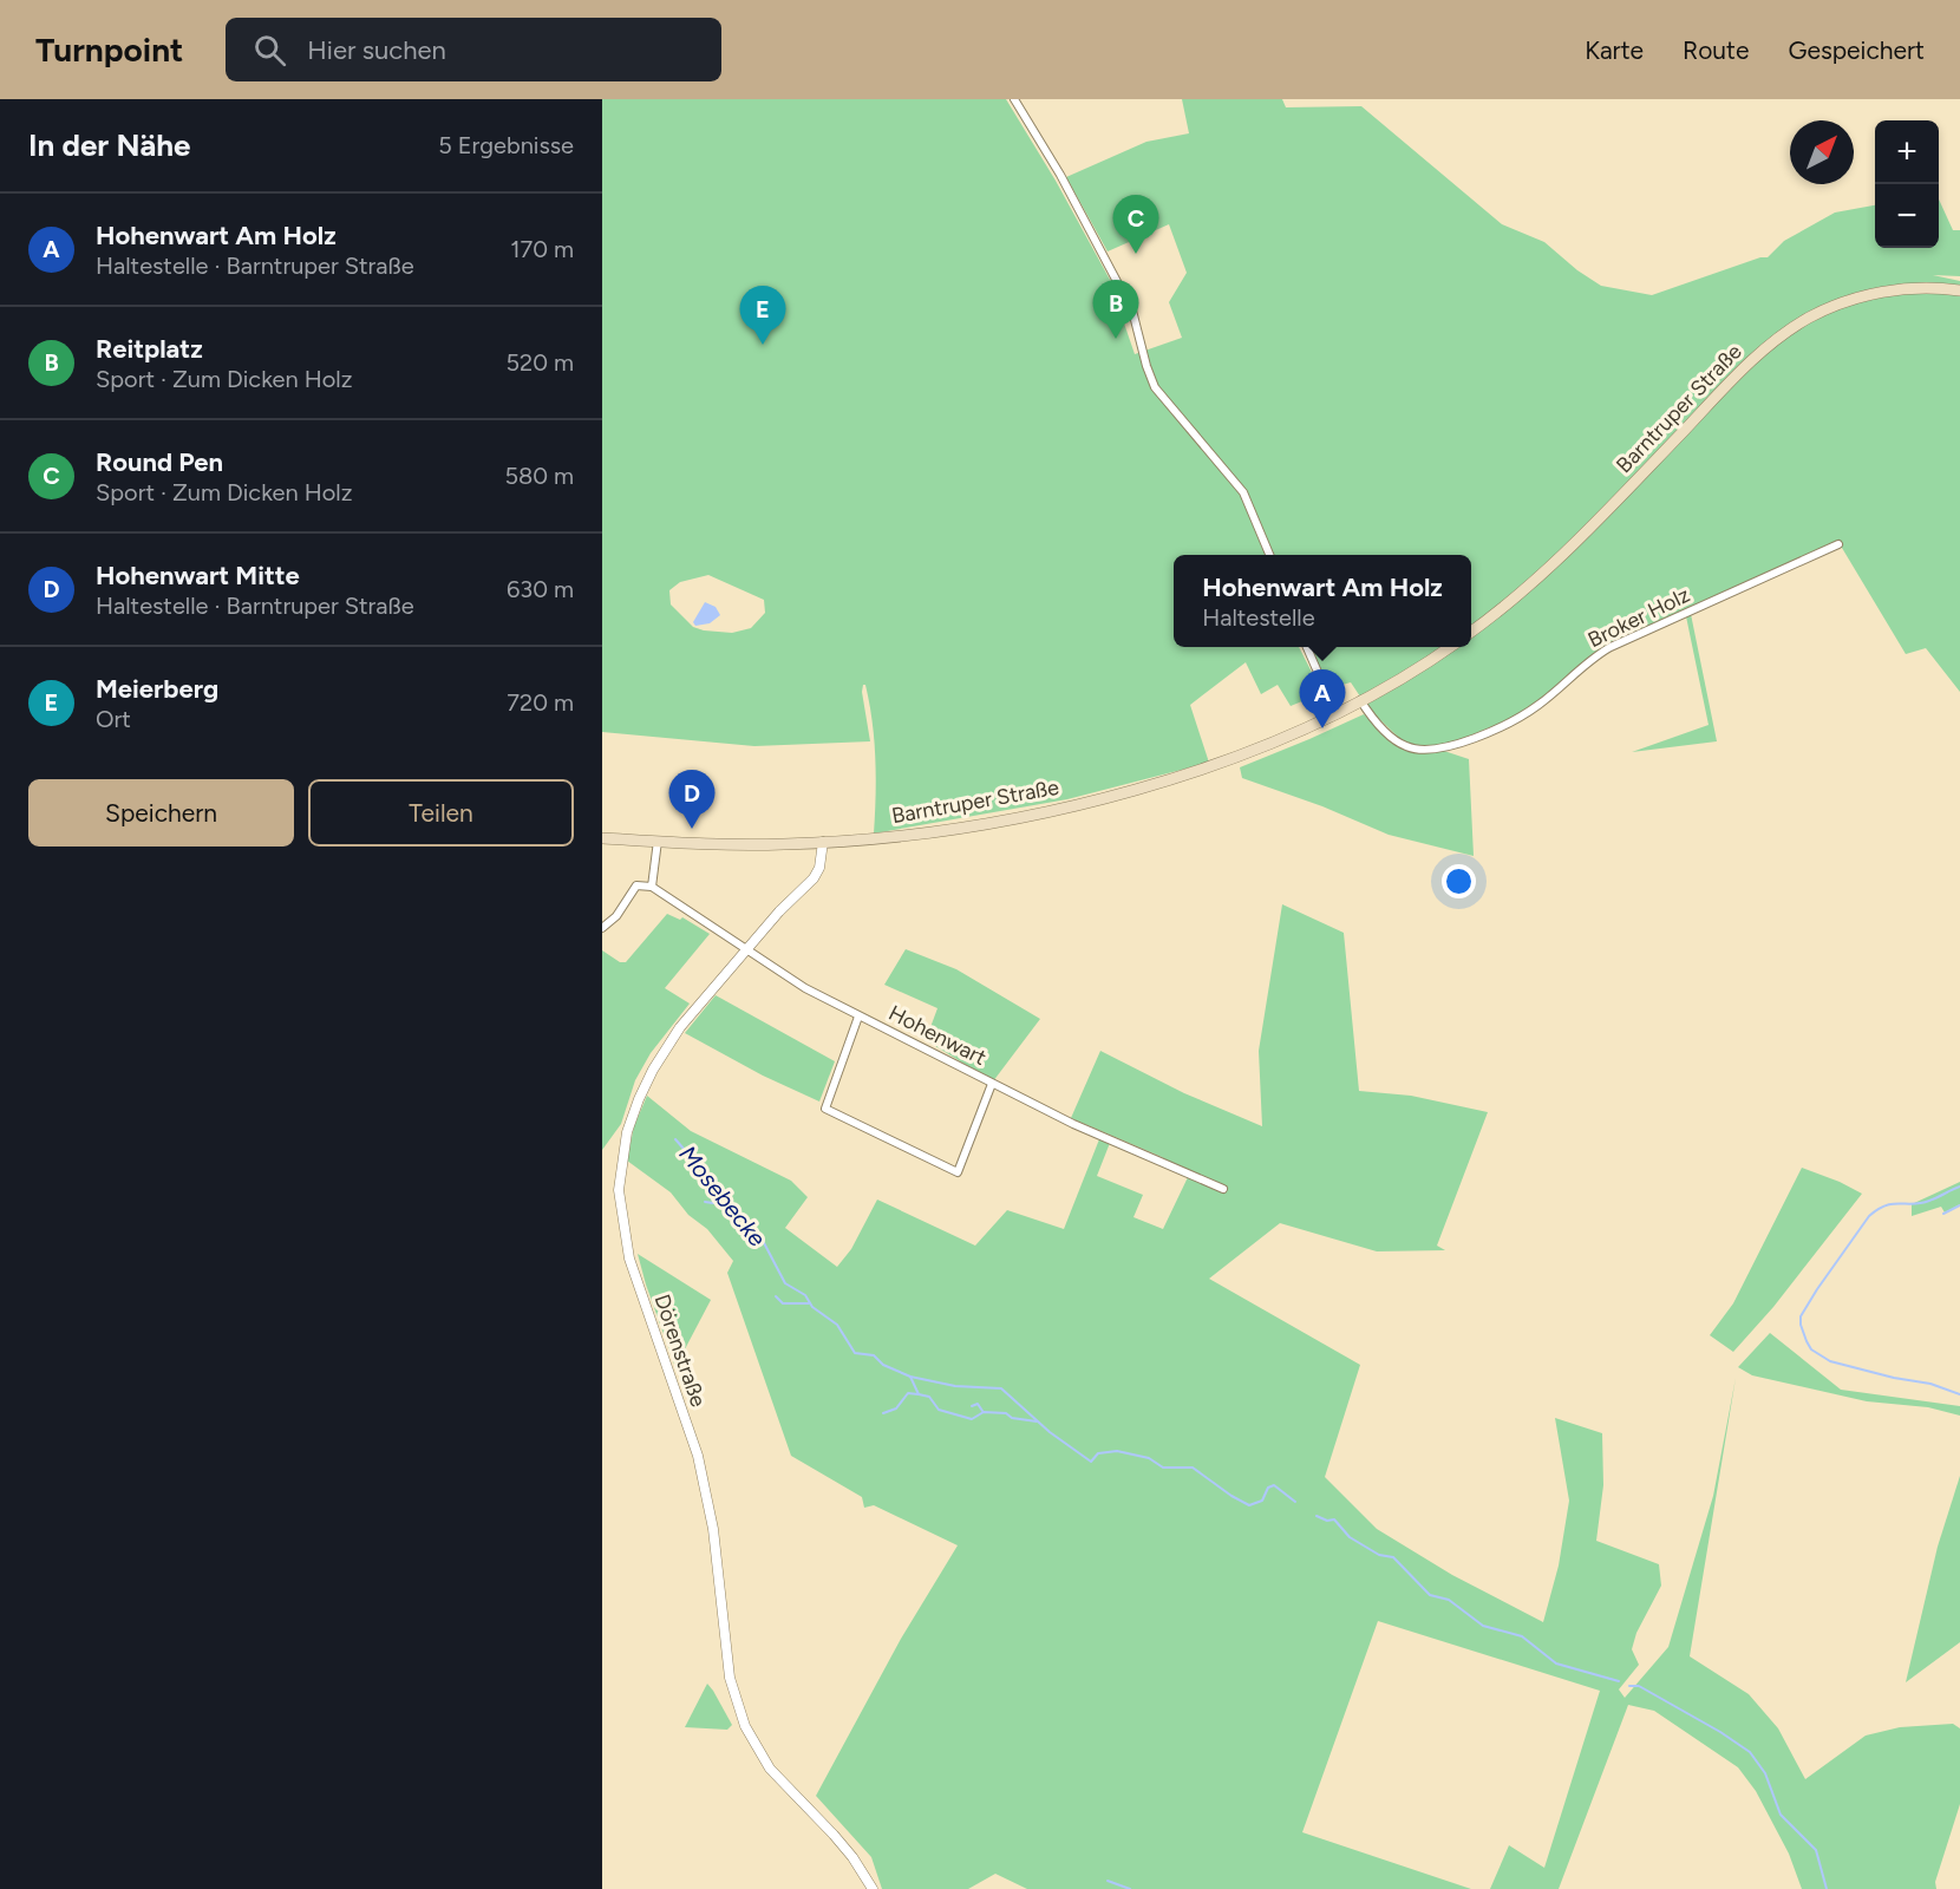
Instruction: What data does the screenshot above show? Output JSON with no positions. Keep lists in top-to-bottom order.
{
  "streets": {
    "main road": ["Barntruper Straße"],
    "street": ["Broker Holz", "Hohenwart", "Dörenstraße"]
  },
  "crossings": [
    ["Barntruper Straße", "Broker Holz"],
    ["Barntruper Straße", "Dörenstraße"],
    ["Hohenwart", "Dörenstraße"]
  ],
  "water": ["Mosebecke"],
  "north": "top right",
  "page": {
    "header": "Turnpoint",
    "search": "Hier suchen",
    "nav": ["Karte", "Route", "Gespeichert"],
    "heading": ["In der Nähe", "5 Ergebnisse"],
    "map_buttons": ["+", "−"],
    "list": [
      {
        "mark": "A",
        "name": "Hohenwart Am Holz",
        "note": "Haltestelle · Barntruper Straße",
        "value": "170 m"
      },
      {
        "mark": "B",
        "name": "Reitplatz",
        "note": "Sport · Zum Dicken Holz",
        "value": "520 m"
      },
      {
        "mark": "C",
        "name": "Round Pen",
        "note": "Sport · Zum Dicken Holz",
        "value": "580 m"
      },
      {
        "mark": "D",
        "name": "Hohenwart Mitte",
        "note": "Haltestelle · Barntruper Straße",
        "value": "630 m"
      },
      {
        "mark": "E",
        "name": "Meierberg",
        "note": "Ort",
        "value": "720 m"
      }
    ],
    "pins": [
      "C",
      "B",
      "E",
      "A",
      "D"
    ],
    "popup": ["Hohenwart Am Holz", "Haltestelle"],
    "buttons": ["Speichern", "Teilen"]
  }
}
